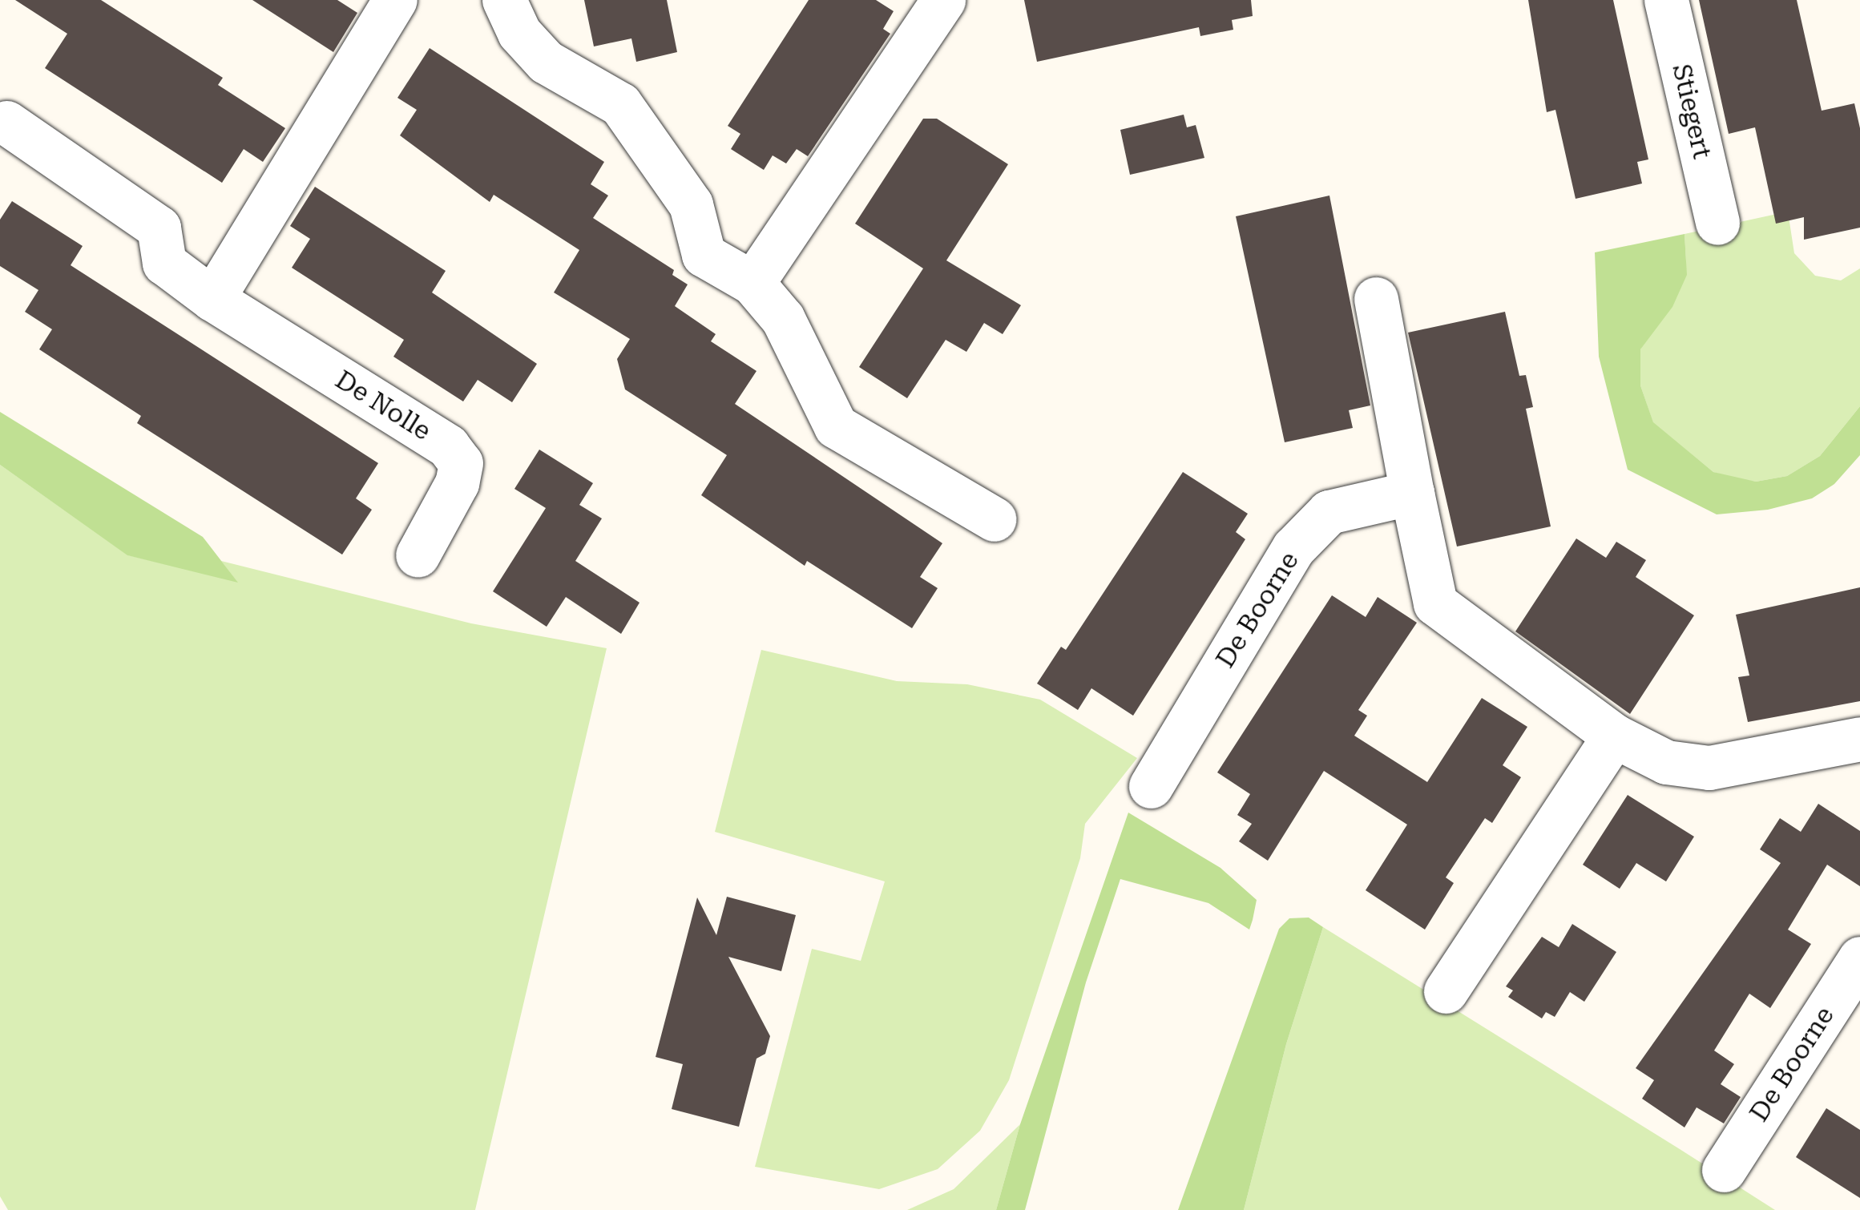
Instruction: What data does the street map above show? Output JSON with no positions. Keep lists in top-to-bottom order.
{
  "streets": {
    "street": ["Stiegert", "De Nolle", "De Boorne"]
  }
}
